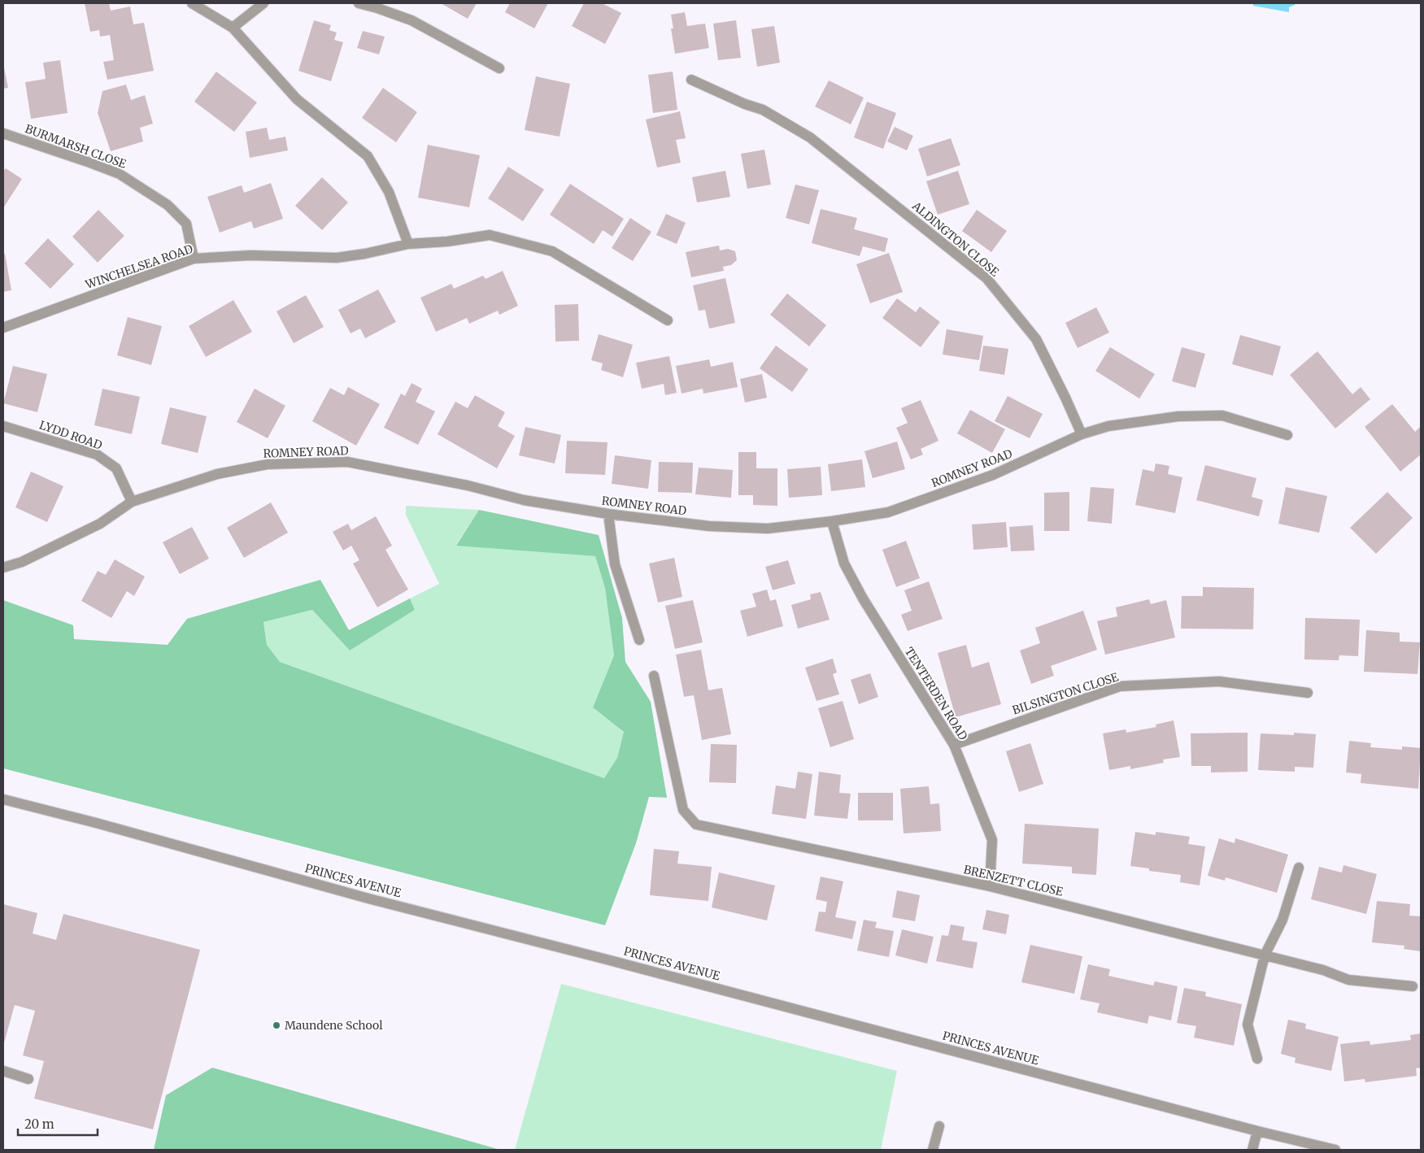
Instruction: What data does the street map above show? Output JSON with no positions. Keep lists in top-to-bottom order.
{
  "streets": {
    "street": [
      "BURMARSH CLOSE",
      "ALDINGTON CLOSE",
      "WINCHELSEA ROAD",
      "LYDD ROAD",
      "ROMNEY ROAD",
      "TENTERDEN ROAD",
      "BILSINGTON CLOSE",
      "PRINCES AVENUE",
      "BRENZETT CLOSE"
    ]
  },
  "crossings": [
    ["BURMARSH CLOSE", "WINCHELSEA ROAD"],
    ["ALDINGTON CLOSE", "ROMNEY ROAD"],
    ["LYDD ROAD", "ROMNEY ROAD"],
    ["ROMNEY ROAD", "TENTERDEN ROAD"],
    ["TENTERDEN ROAD", "BILSINGTON CLOSE"],
    ["TENTERDEN ROAD", "BRENZETT CLOSE"]
  ],
  "places": ["Maundene School"],
  "scale_bar": "20 m"
}
